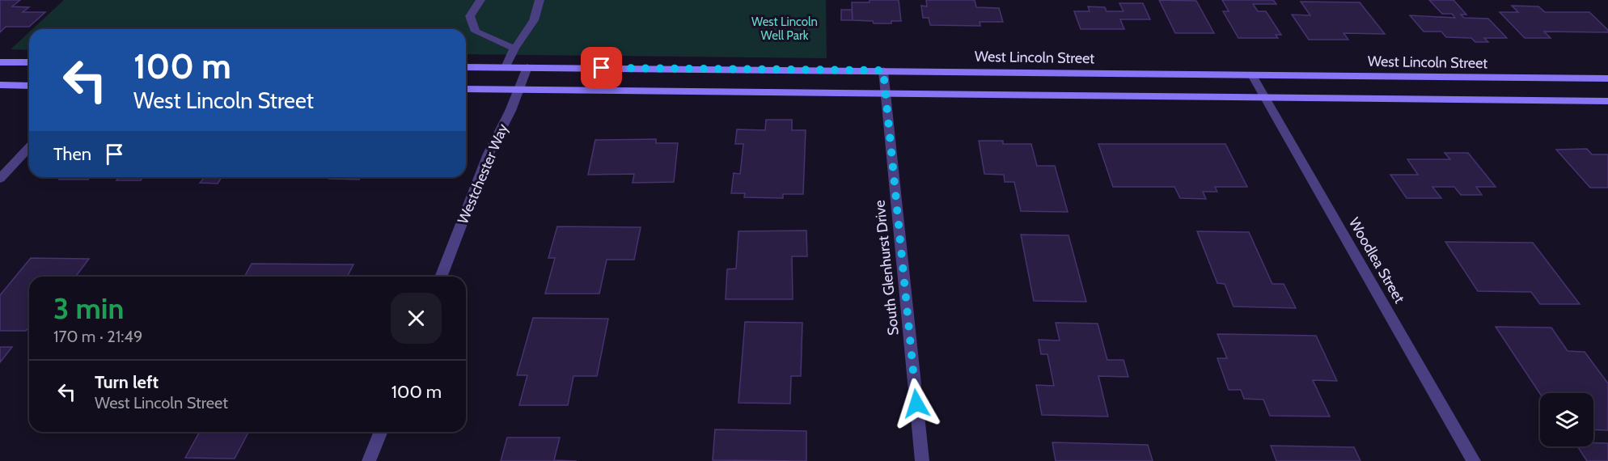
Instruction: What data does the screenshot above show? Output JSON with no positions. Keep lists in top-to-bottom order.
{
  "streets": {
    "street": [
      "West Lincoln Street",
      "Westchester Way",
      "Woodlea Street",
      "South Glenhurst Drive"
    ]
  },
  "crossings": [
    ["West Lincoln Street", "Westchester Way"],
    ["West Lincoln Street", "Woodlea Street"],
    ["West Lincoln Street", "South Glenhurst Drive"]
  ],
  "parks": ["West Lincoln Well Park"],
  "page": {
    "turn": ["100 m", "West Lincoln Street"],
    "then": "Then",
    "heading": ["3 min", "170 m · 21:49"],
    "list": [
      {
        "name": "Turn left",
        "note": "West Lincoln Street",
        "value": "100 m"
      }
    ]
  }
}
